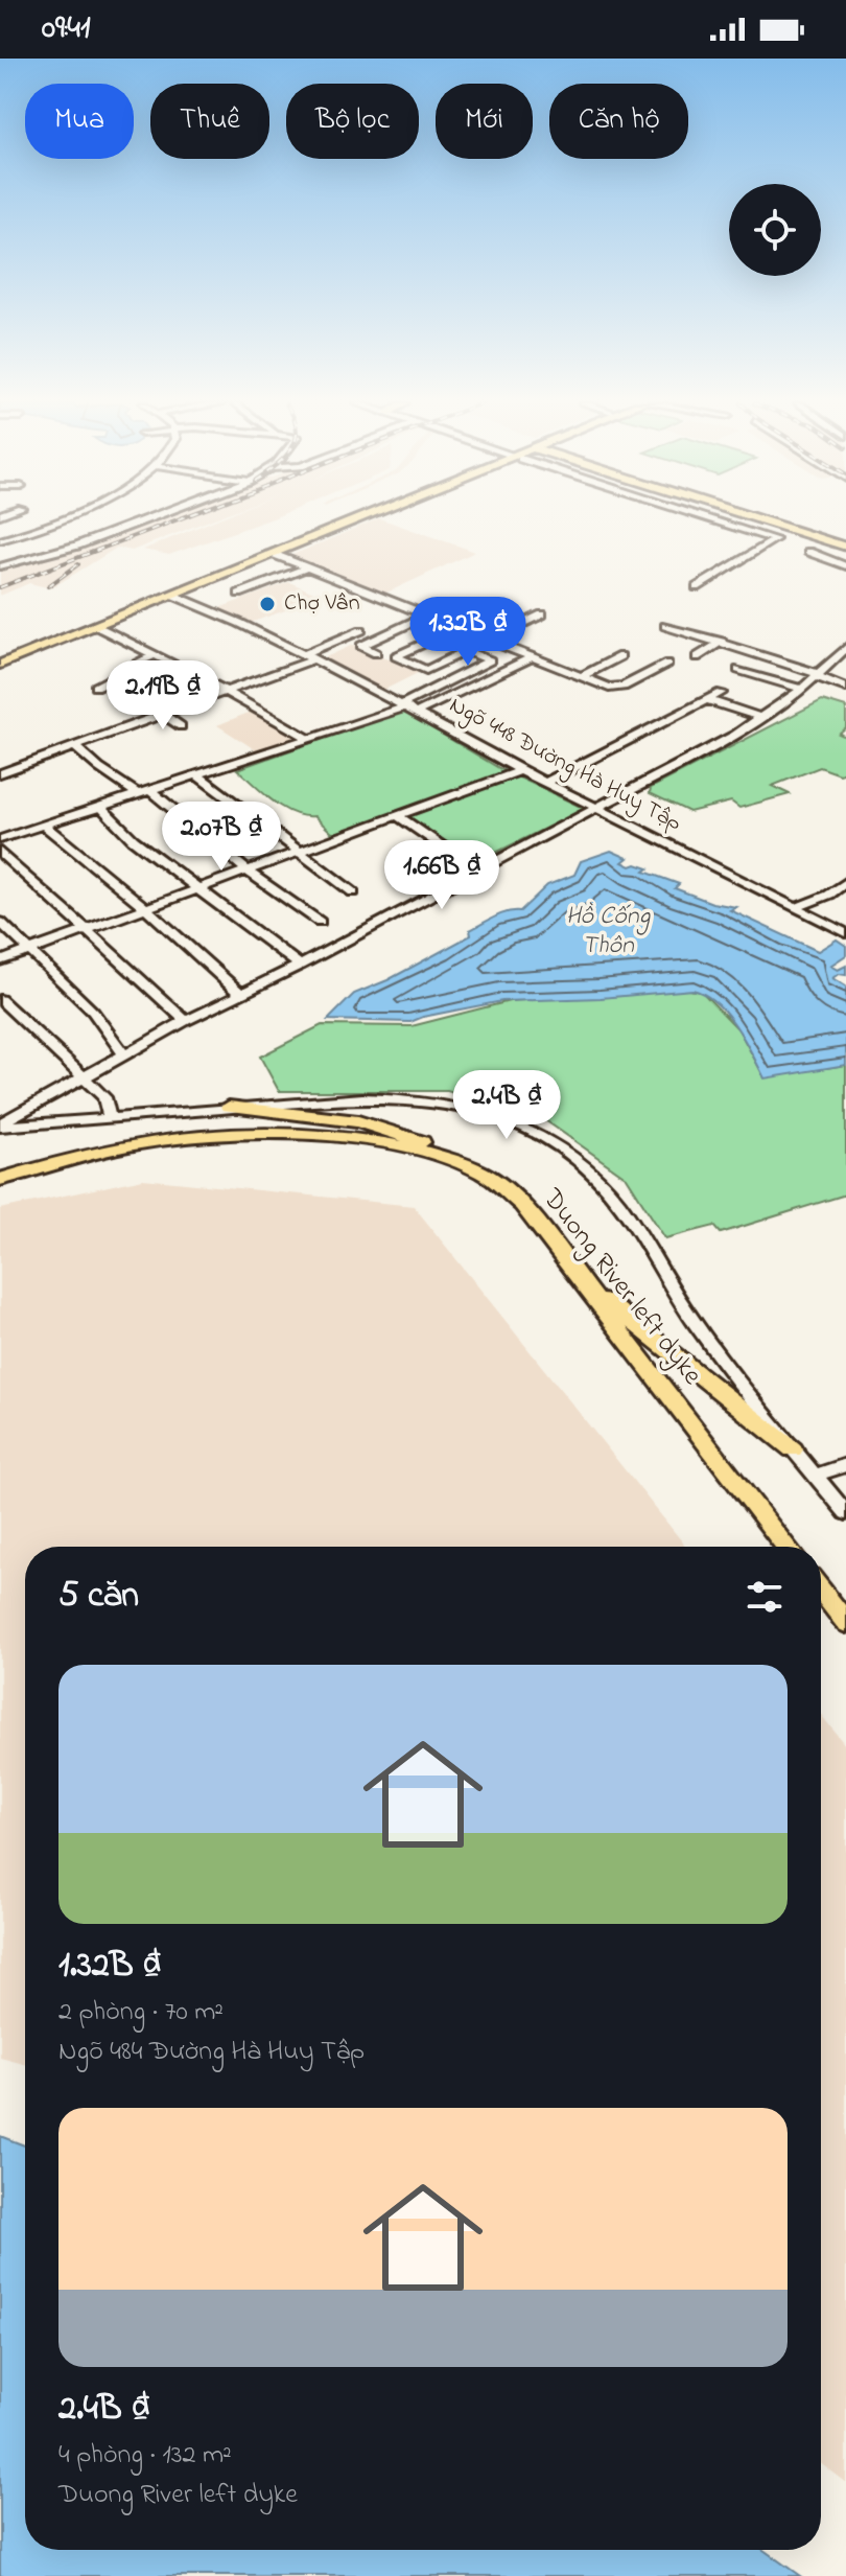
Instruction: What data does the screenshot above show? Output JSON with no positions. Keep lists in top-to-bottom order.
{
  "streets": {
    "main road": ["Duong River left dyke"],
    "street": ["Ngõ 448 Đường Hà Huy Tập"]
  },
  "water": ["Hồ Cống Thôn"],
  "places": ["Chợ Vân"],
  "page": {
    "status": "09:41",
    "chip": [
      "Mua",
      "Thuê",
      "Bộ lọc",
      "Mới",
      "Căn hộ"
    ],
    "price": [
      "1.32B ₫",
      "2.19B ₫",
      "2.07B ₫",
      "1.66B ₫",
      "2.4B ₫"
    ],
    "heading": "5 căn",
    "list": [
      {
        "name": "1.32B ₫",
        "note": "2 phòng · 70 m² · Ngõ 484 Đường Hà Huy Tập"
      },
      {
        "name": "2.4B ₫",
        "note": "4 phòng · 132 m² · Duong River left dyke"
      }
    ]
  }
}
